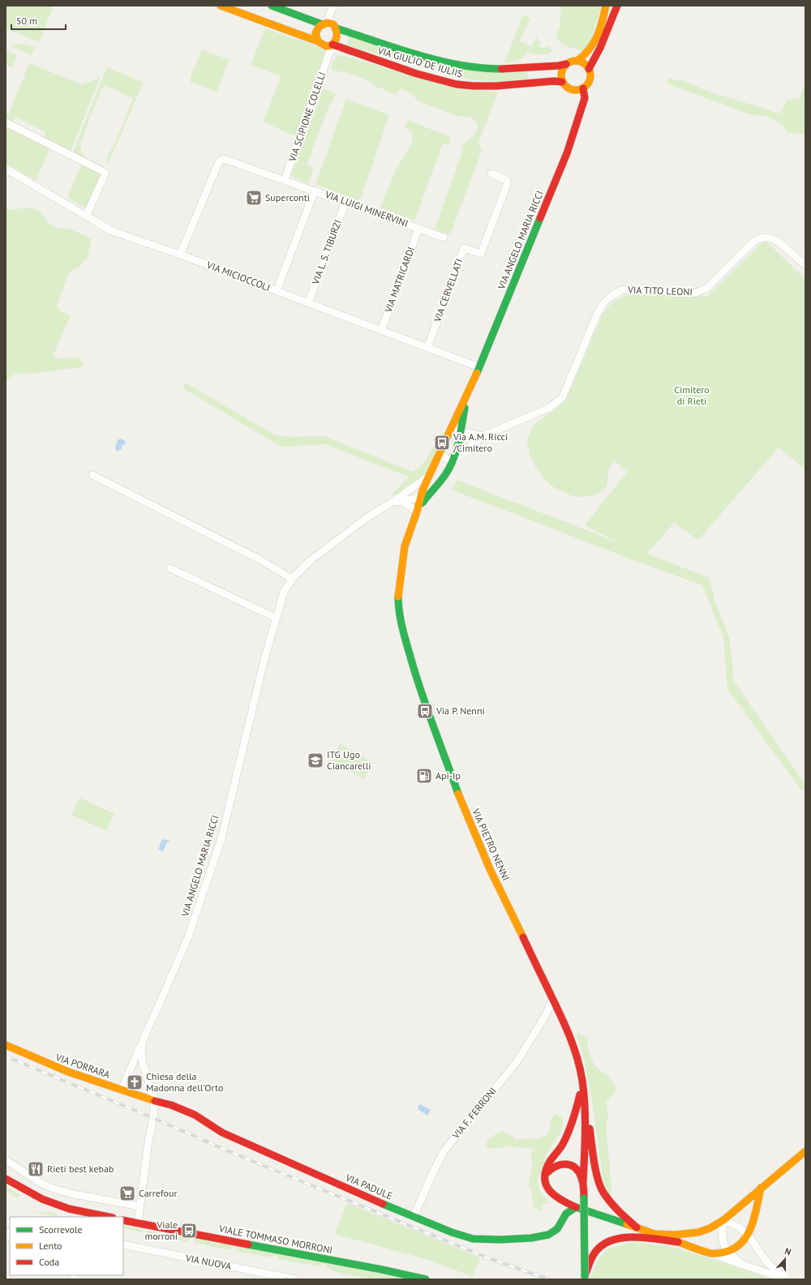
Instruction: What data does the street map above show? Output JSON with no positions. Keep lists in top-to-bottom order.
{
  "streets": {
    "main road": [
      "VIA GIULIO DE IULIIS",
      "VIA ANGELO MARIA RICCI",
      "VIA PIETRO NENNI",
      "VIA PORRARA",
      "VIA PADULE",
      "VIALE TOMMASO MORRONI"
    ],
    "street": [
      "VIA SCIPIONE COLELLI",
      "VIA LUIGI MINERVINI",
      "VIA L. S. TIBURZI",
      "VIA MICIOCCOLI",
      "VIA MATRICARDI",
      "VIA CERVELLATI",
      "VIA TITO LEONI",
      "VIA F. FERRONI",
      "VIA NUOVA"
    ]
  },
  "crossings": [
    ["VIA GIULIO DE IULIIS", "VIA ANGELO MARIA RICCI"],
    ["VIA SCIPIONE COLELLI", "VIA LUIGI MINERVINI"],
    ["VIA LUIGI MINERVINI", "VIA L. S. TIBURZI"],
    ["VIA LUIGI MINERVINI", "VIA MICIOCCOLI"],
    ["VIA LUIGI MINERVINI", "VIA MATRICARDI"],
    ["VIA ANGELO MARIA RICCI", "VIA MICIOCCOLI"],
    ["VIA ANGELO MARIA RICCI", "VIA TITO LEONI"],
    ["VIA ANGELO MARIA RICCI", "VIA PIETRO NENNI"],
    ["VIA ANGELO MARIA RICCI", "VIA PORRARA"],
    ["VIA ANGELO MARIA RICCI", "VIA PADULE"],
    ["VIA ANGELO MARIA RICCI", "VIALE TOMMASO MORRONI"],
    ["VIA L. S. TIBURZI", "VIA MICIOCCOLI"],
    ["VIA MICIOCCOLI", "VIA MATRICARDI"],
    ["VIA MICIOCCOLI", "VIA CERVELLATI"],
    ["VIA PIETRO NENNI", "VIA F. FERRONI"],
    ["VIA PORRARA", "VIA PADULE"],
    ["VIA F. FERRONI", "VIA PADULE"]
  ],
  "parks": ["Cimitero di Rieti"],
  "places": {
    "supermarket": ["Superconti", "Carrefour"],
    "bus stop": ["Via A.M. Ricci /Cimitero", "Via P. Nenni", "Viale morroni"],
    "school or university": ["ITG Ugo Ciancarelli"],
    "fuel station": ["Api-Ip"],
    "church": ["Chiesa della Madonna dell'Orto"],
    "restaurant": ["Rieti best kebab"]
  },
  "legend": ["Scorrevole", "Lento", "Coda"],
  "scale_bar": "50 m",
  "north": "top"
}
